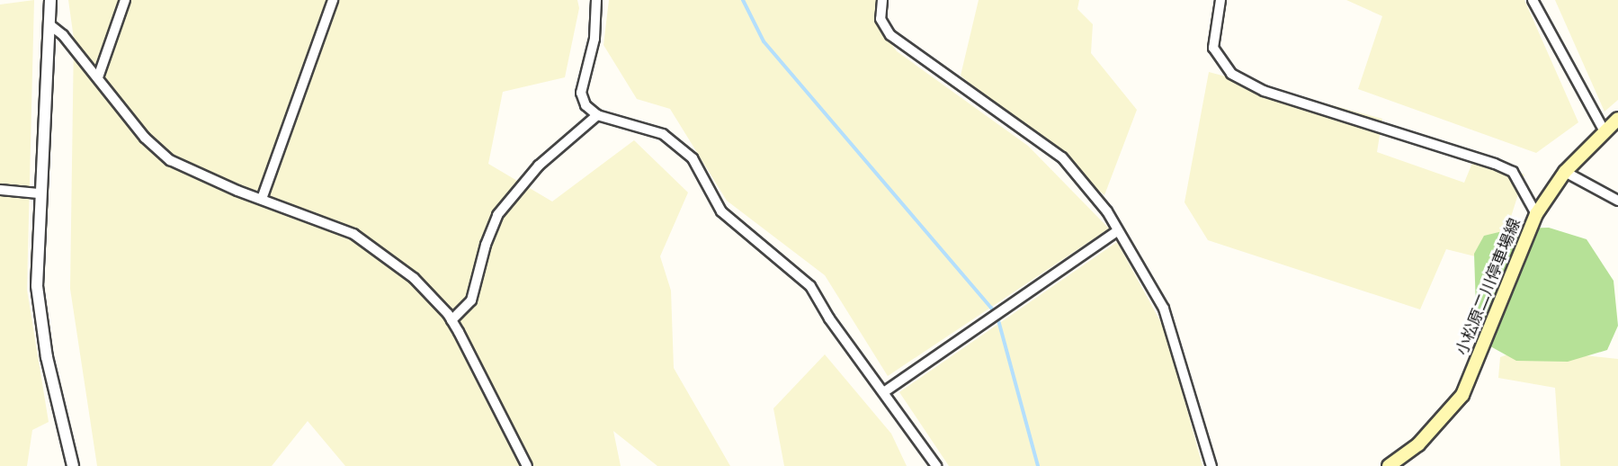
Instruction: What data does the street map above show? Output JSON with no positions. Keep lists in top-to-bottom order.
{
  "streets": {
    "main road": ["小松原二川停車場線"]
  }
}
